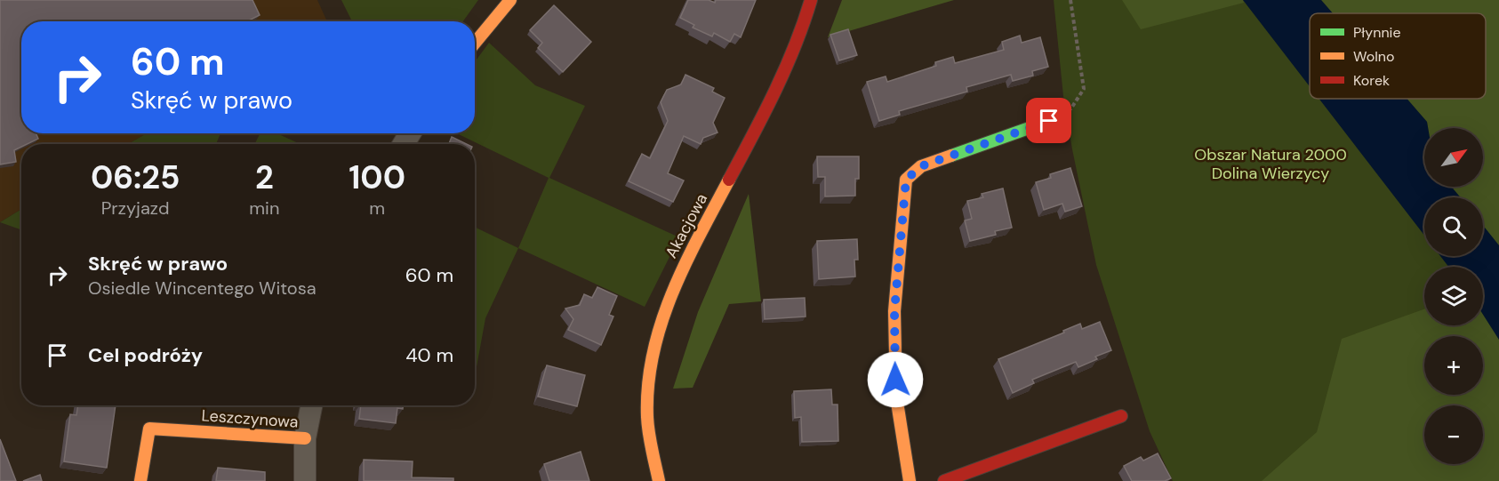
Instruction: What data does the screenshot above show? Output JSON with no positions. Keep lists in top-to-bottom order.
{
  "streets": {
    "street": ["Akacjowa", "Leszczynowa"]
  },
  "parks": ["Obszar Natura 2000 Dolina Wierzycy"],
  "legend": ["Płynnie", "Wolno", "Korek"],
  "north": "top right",
  "page": {
    "turn": ["60 m", "Skręć w prawo"],
    "map_buttons": ["+", "−"],
    "eta": [
      "06:25",
      "Przyjazd",
      "2",
      "min",
      "100",
      "m"
    ],
    "list": [
      {
        "name": "Skręć w prawo",
        "note": "Osiedle Wincentego Witosa",
        "value": "60 m"
      },
      {
        "name": "Cel podróży",
        "value": "40 m"
      }
    ]
  }
}
